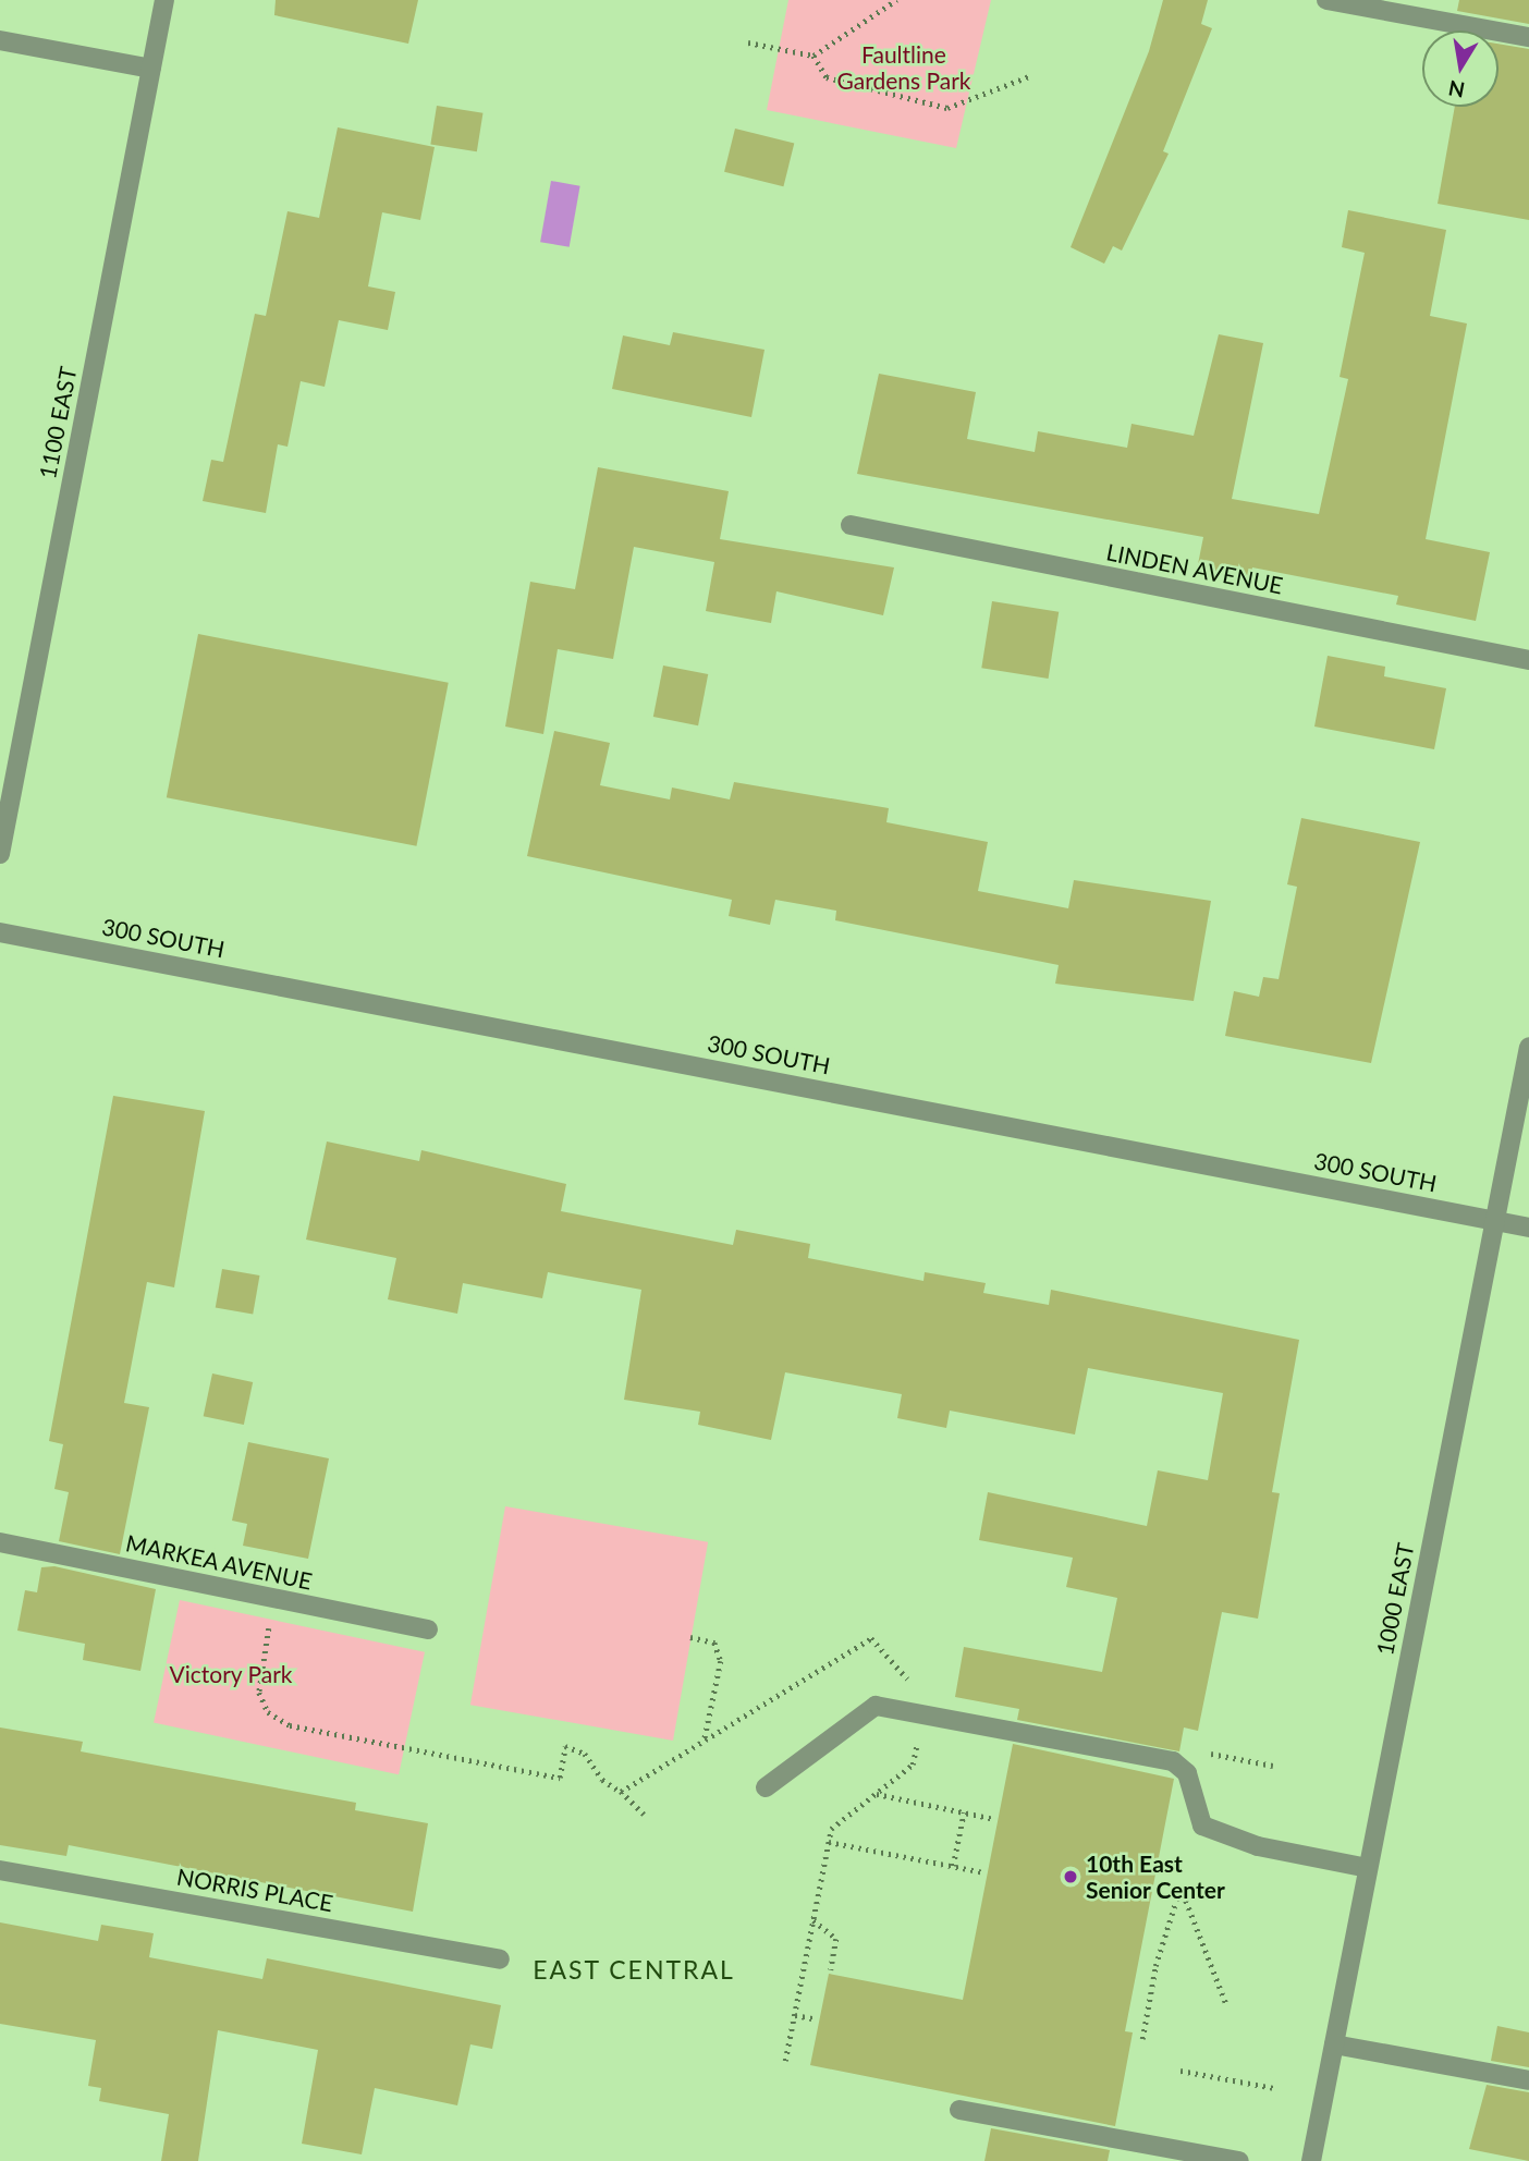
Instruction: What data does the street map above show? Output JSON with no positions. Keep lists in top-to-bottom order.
{
  "streets": {
    "street": [
      "1100 EAST",
      "LINDEN AVENUE",
      "300 SOUTH",
      "MARKEA AVENUE",
      "1000 EAST",
      "NORRIS PLACE"
    ]
  },
  "crossings": [
    ["300 SOUTH", "1000 EAST"]
  ],
  "districts": ["EAST CENTRAL"],
  "parks": ["Faultline Gardens Park", "Victory Park"],
  "places": ["10th East Senior Center"],
  "north": "bottom"
}
